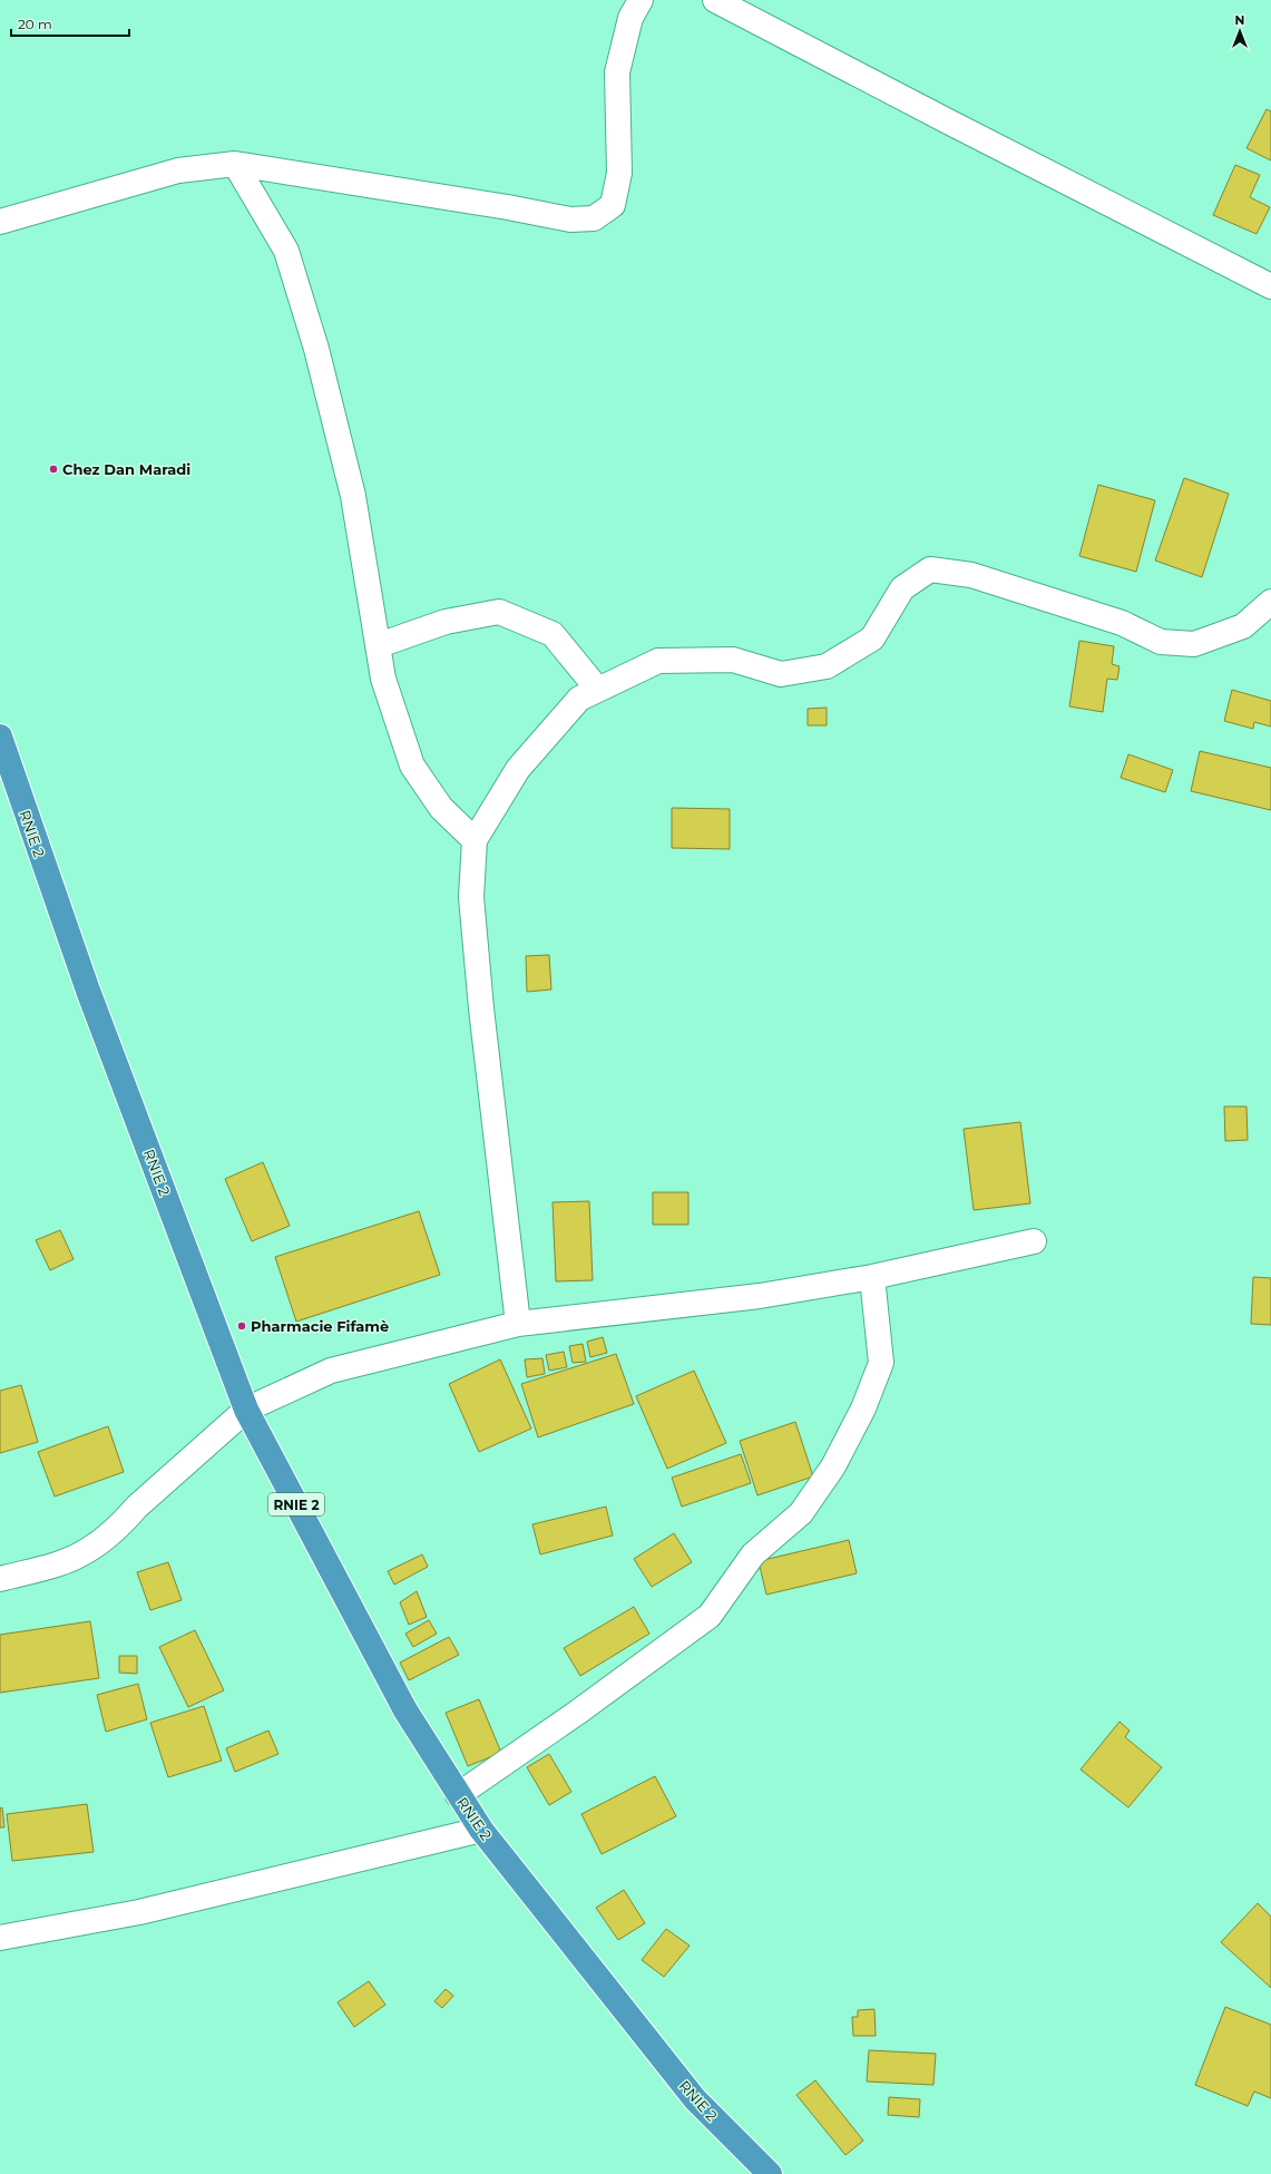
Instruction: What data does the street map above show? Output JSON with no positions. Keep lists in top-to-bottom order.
{
  "streets": {
    "highway": ["RNIE 2"]
  },
  "places": ["Chez Dan Maradi", "Pharmacie Fifamè"],
  "scale_bar": "20 m",
  "north": "top"
}
